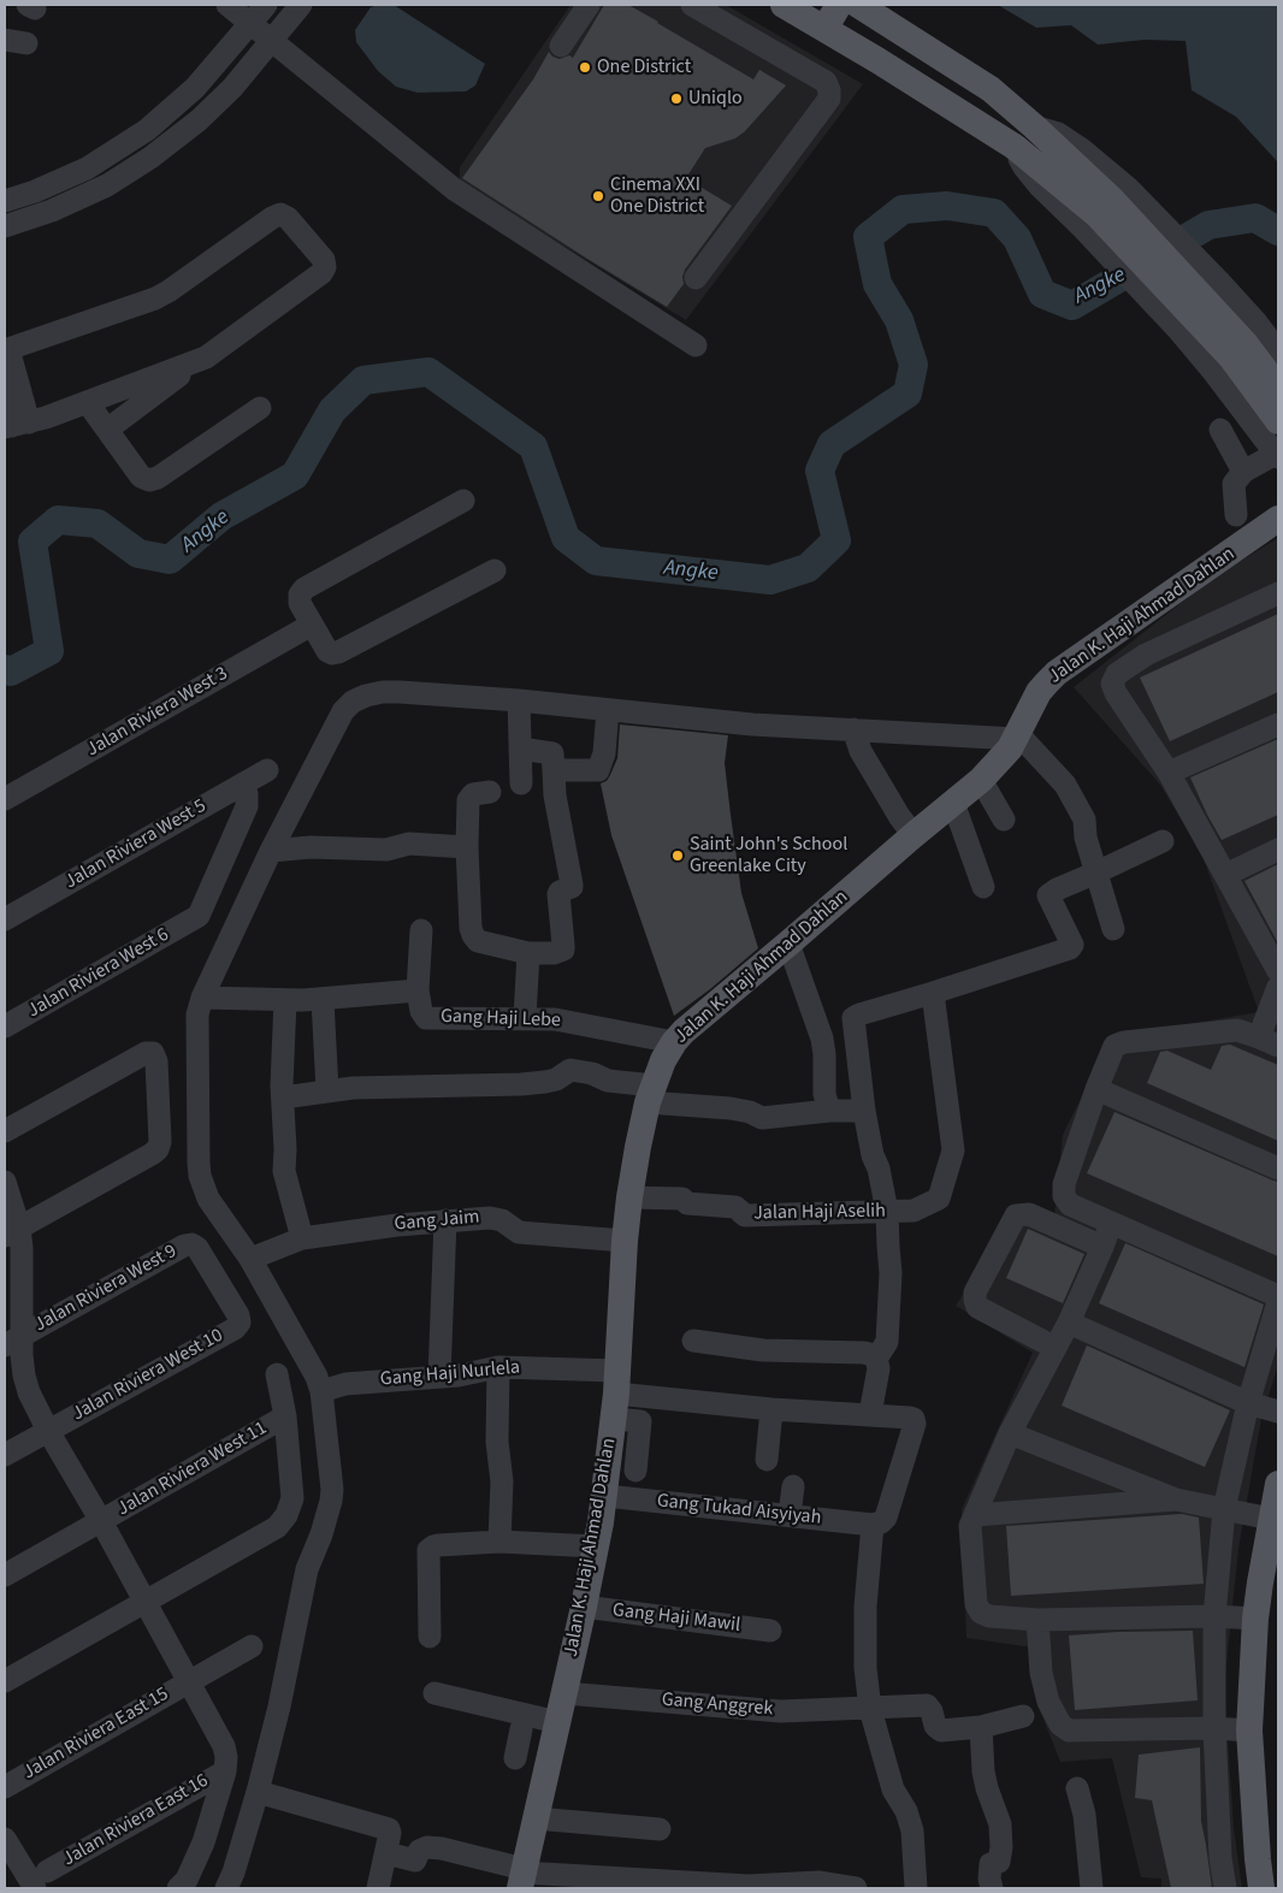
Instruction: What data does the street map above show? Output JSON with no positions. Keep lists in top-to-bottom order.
{
  "streets": {
    "main road": ["Jalan K. Haji Ahmad Dahlan"],
    "street": [
      "Jalan Riviera West 3",
      "Jalan Riviera West 5",
      "Jalan Riviera West 6",
      "Gang Haji Lebe",
      "Jalan Haji Aselih",
      "Gang Jaim",
      "Jalan Riviera West 9",
      "Gang Haji Nurlela",
      "Jalan Riviera West 10",
      "Jalan Riviera West 11",
      "Gang Tukad Aisyiyah",
      "Gang Haji Mawil",
      "Gang Anggrek",
      "Jalan Riviera East 15",
      "Jalan Riviera East 16"
    ]
  },
  "crossings": [
    ["Jalan K. Haji Ahmad Dahlan", "Gang Haji Lebe"],
    ["Jalan K. Haji Ahmad Dahlan", "Jalan Haji Aselih"],
    ["Jalan K. Haji Ahmad Dahlan", "Gang Jaim"],
    ["Jalan K. Haji Ahmad Dahlan", "Gang Haji Nurlela"],
    ["Jalan K. Haji Ahmad Dahlan", "Gang Tukad Aisyiyah"],
    ["Jalan K. Haji Ahmad Dahlan", "Gang Haji Mawil"],
    ["Jalan K. Haji Ahmad Dahlan", "Gang Anggrek"],
    ["Jalan Riviera West 5", "Jalan Riviera West 6"],
    ["Jalan Riviera West 9", "Jalan Riviera West 10"],
    ["Gang Haji Nurlela", "Gang Tukad Aisyiyah"]
  ],
  "water": ["Angke"],
  "places": [
    "One District",
    "Uniqlo",
    "Cinema XXI One District",
    "Saint John's School Greenlake City"
  ]
}
